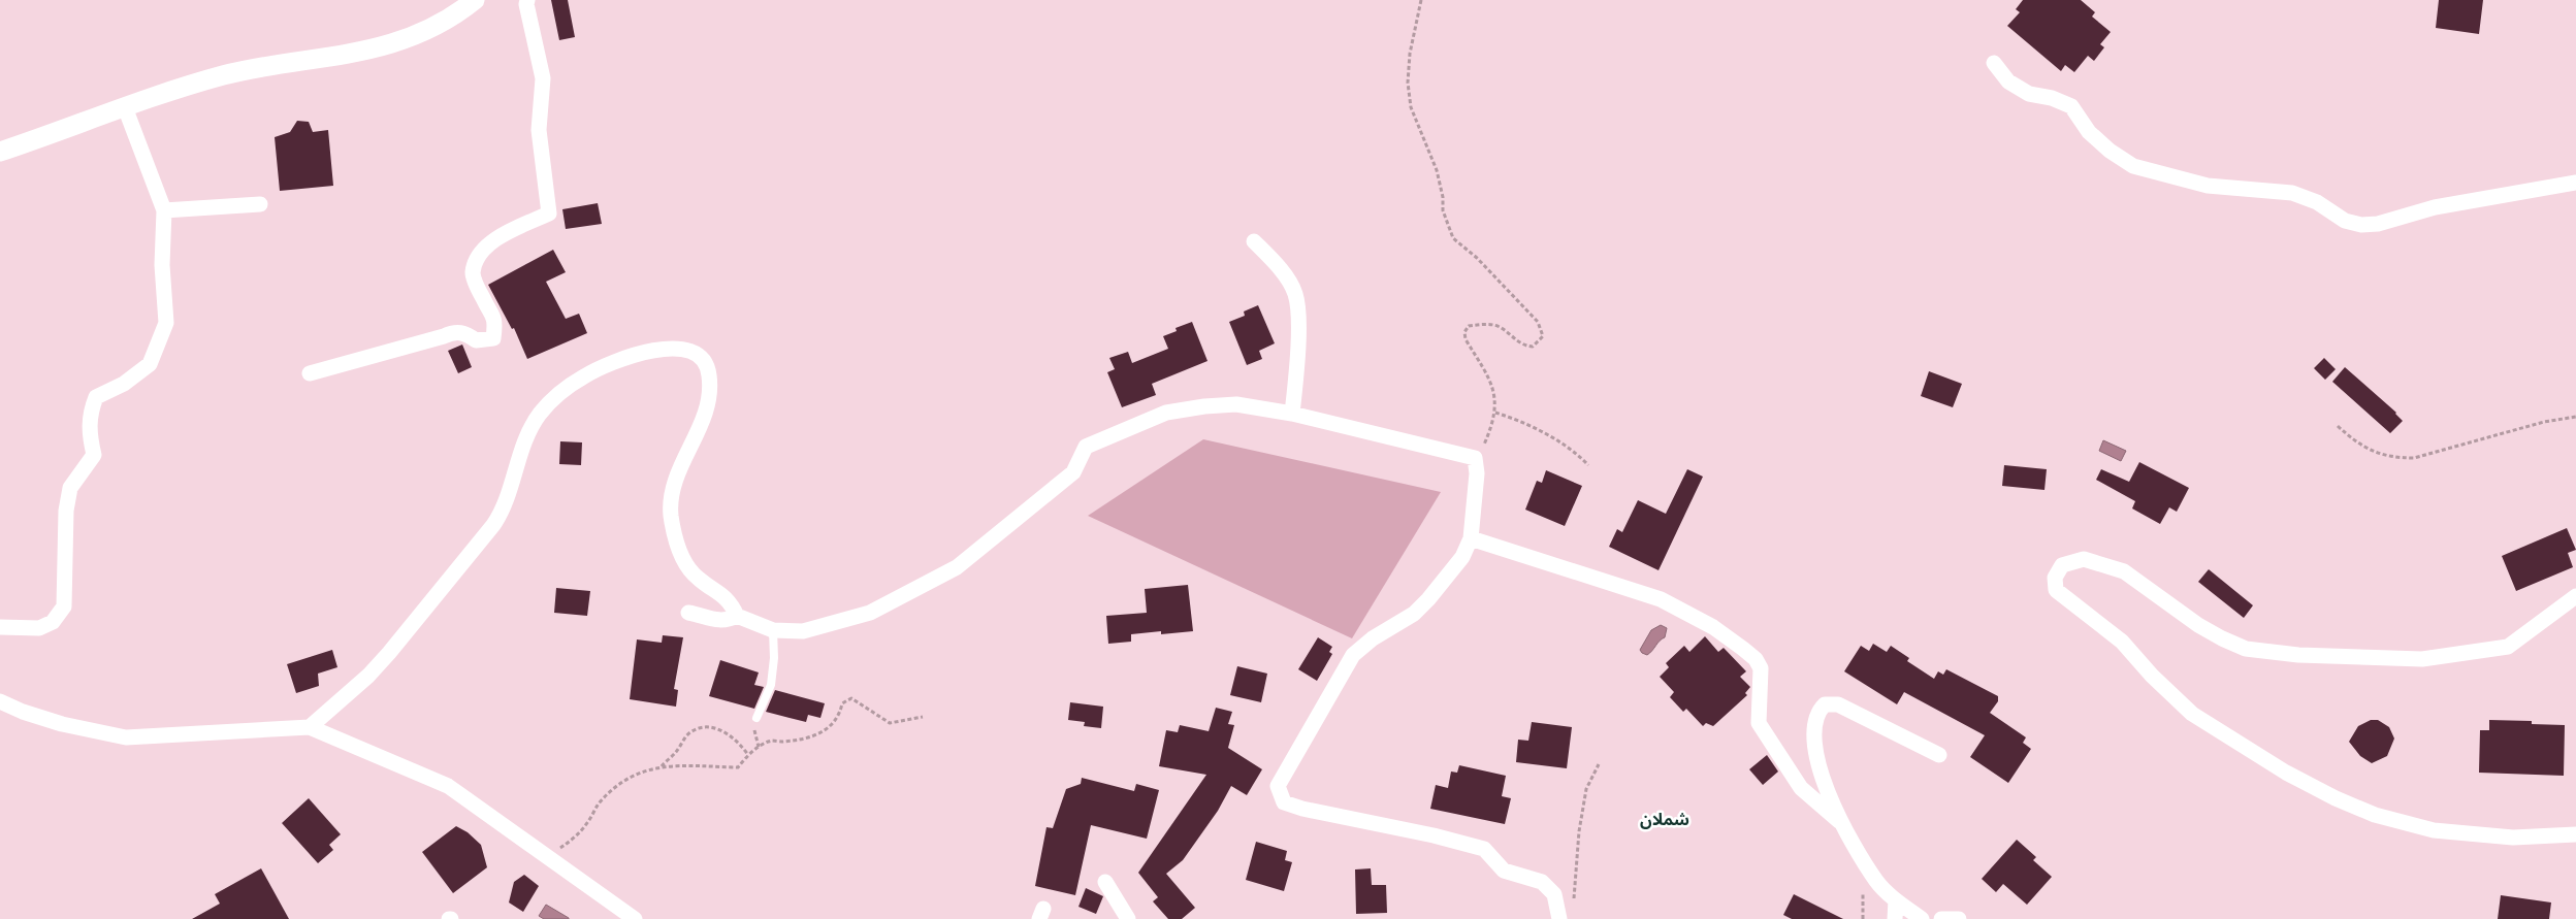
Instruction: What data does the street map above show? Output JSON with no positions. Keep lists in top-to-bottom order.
{
  "districts": ["شملان"]
}
